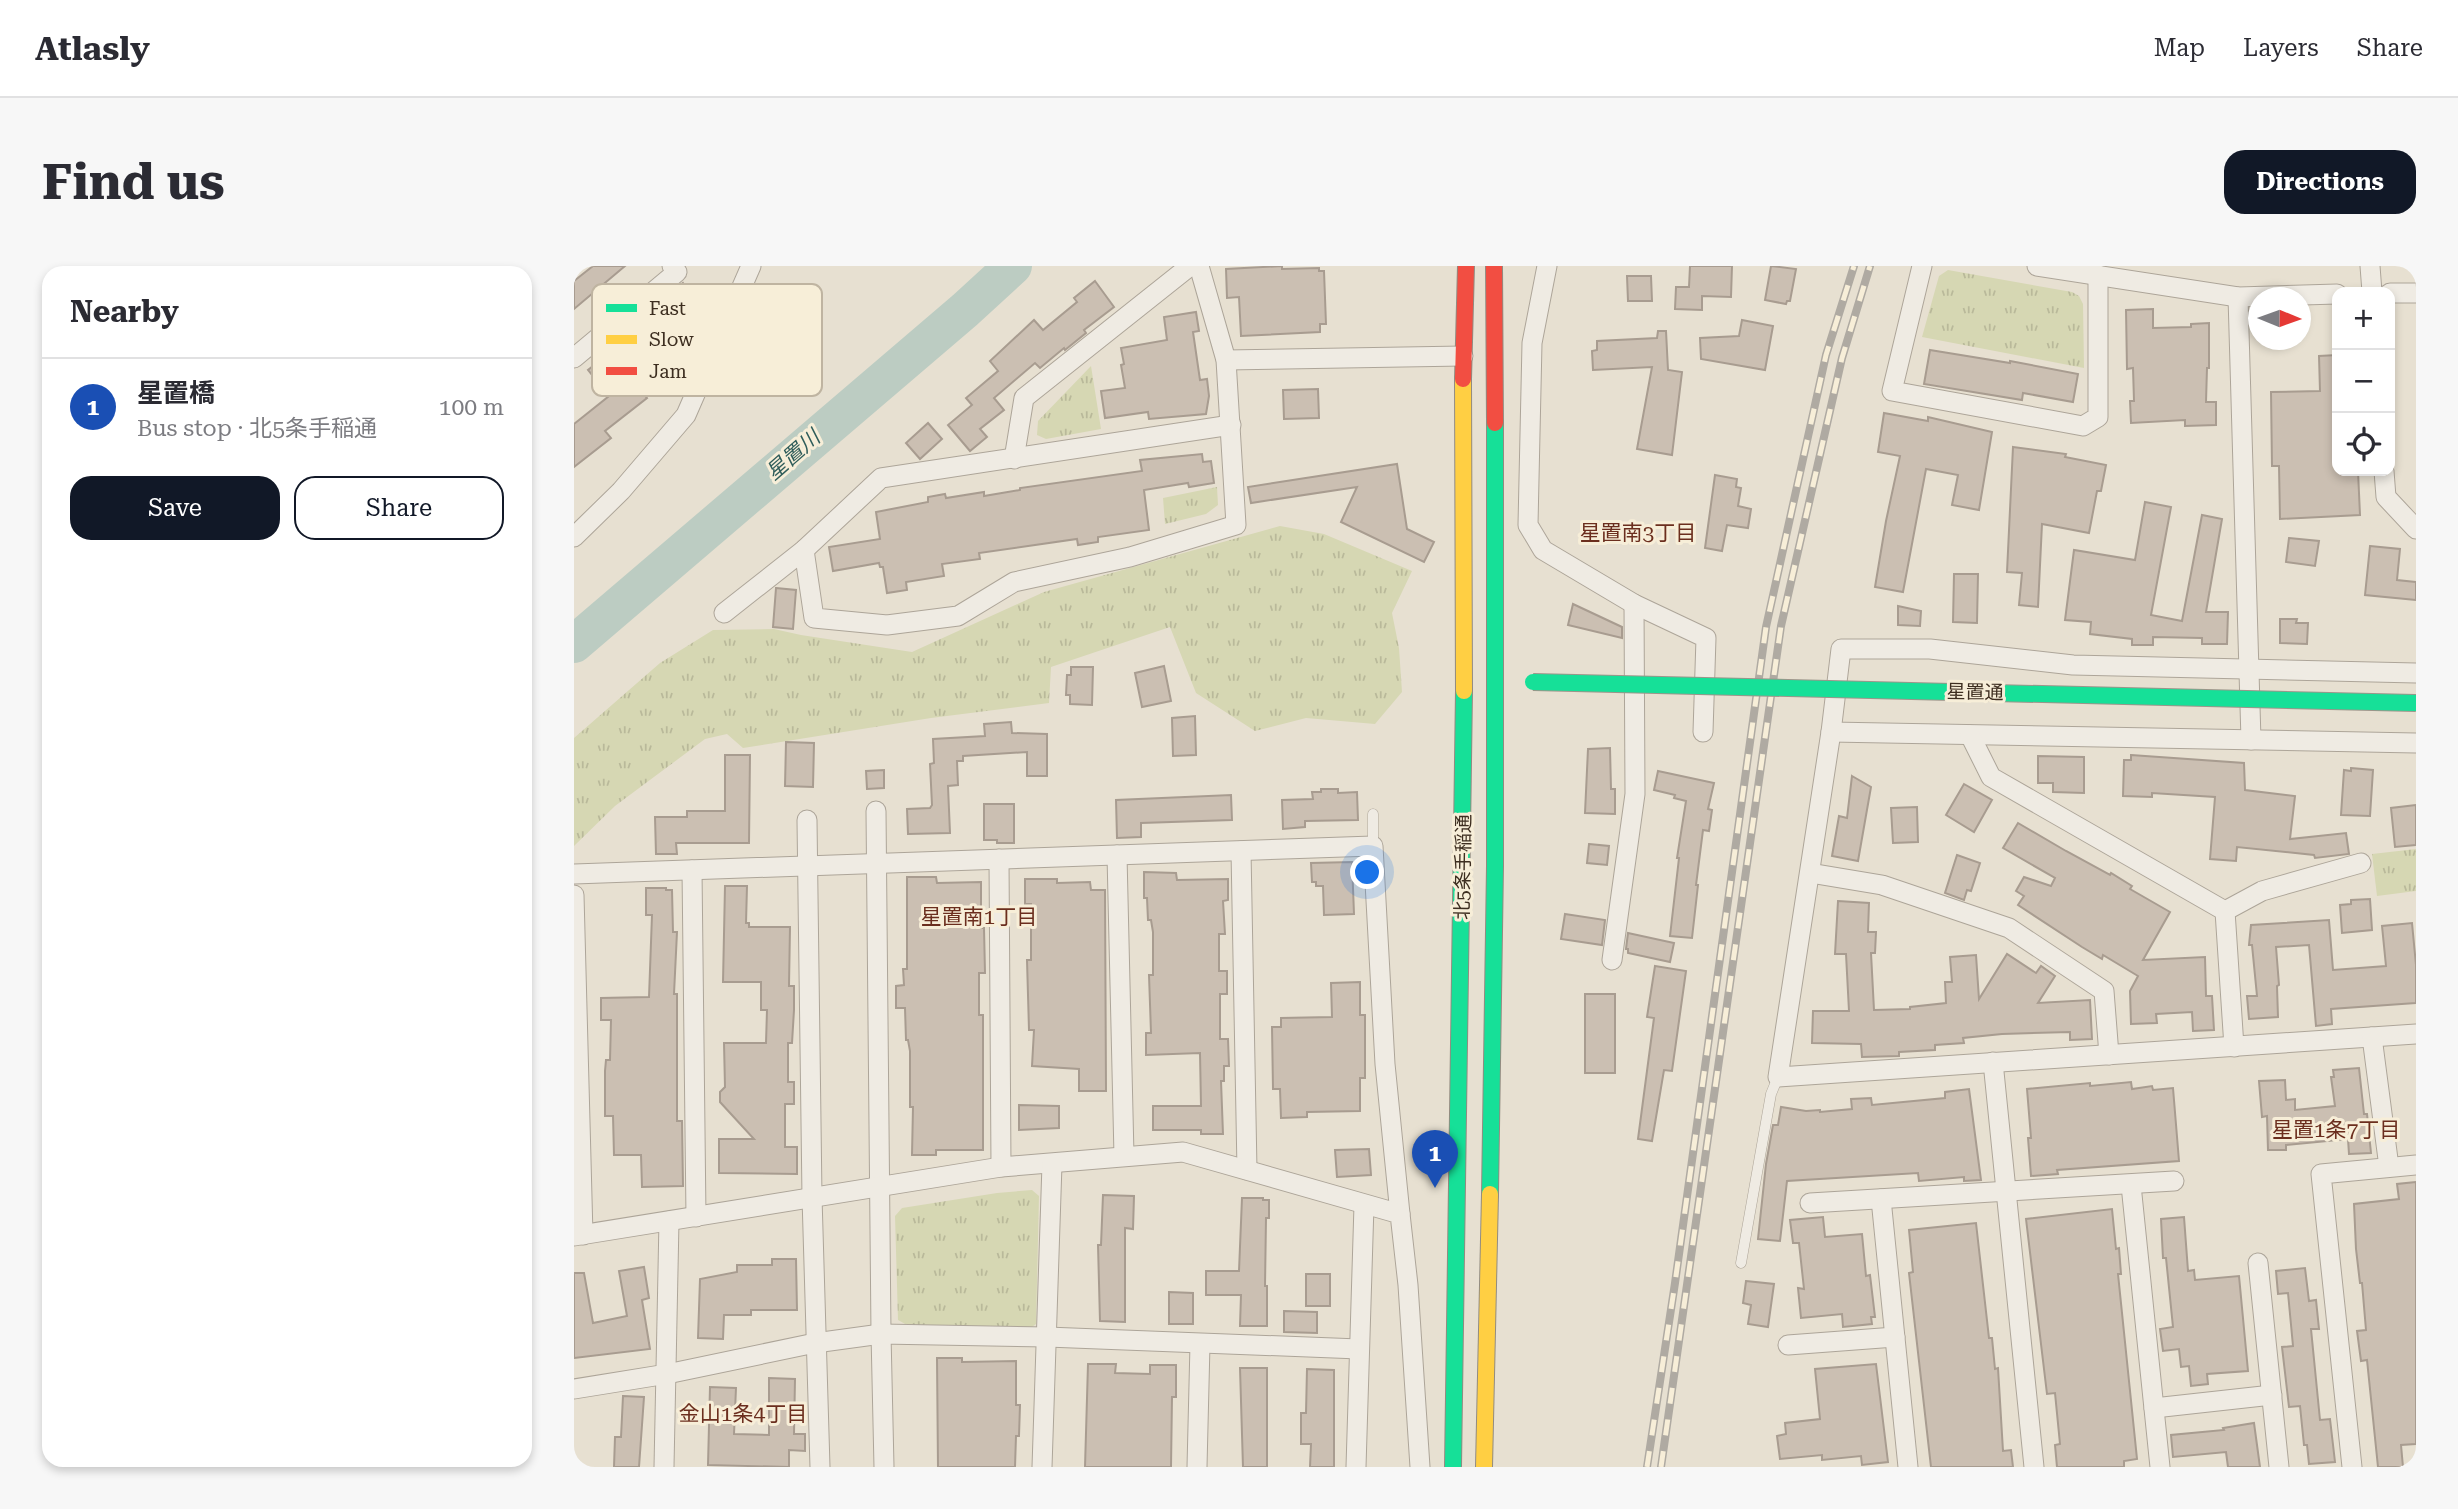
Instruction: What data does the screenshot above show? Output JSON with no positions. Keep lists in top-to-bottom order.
{
  "streets": {
    "main road": ["星置通", "北5条手稲通"]
  },
  "districts": [
    "星置南3丁目",
    "星置南1丁目",
    "星置1条7丁目",
    "金山1条4丁目"
  ],
  "water": ["星置川"],
  "legend": ["Fast", "Slow", "Jam"],
  "north": "right",
  "page": {
    "header": "Atlasly",
    "nav": ["Map", "Layers", "Share"],
    "buttons": [
      "Directions",
      ["Save", "Share"]
    ],
    "title": "Find us",
    "heading": "Nearby",
    "map_buttons": ["+", "−"],
    "list": [
      {
        "mark": "1",
        "name": "星置橋",
        "note": "Bus stop · 北5条手稲通",
        "value": "100 m"
      }
    ],
    "pins": "1"
  }
}
